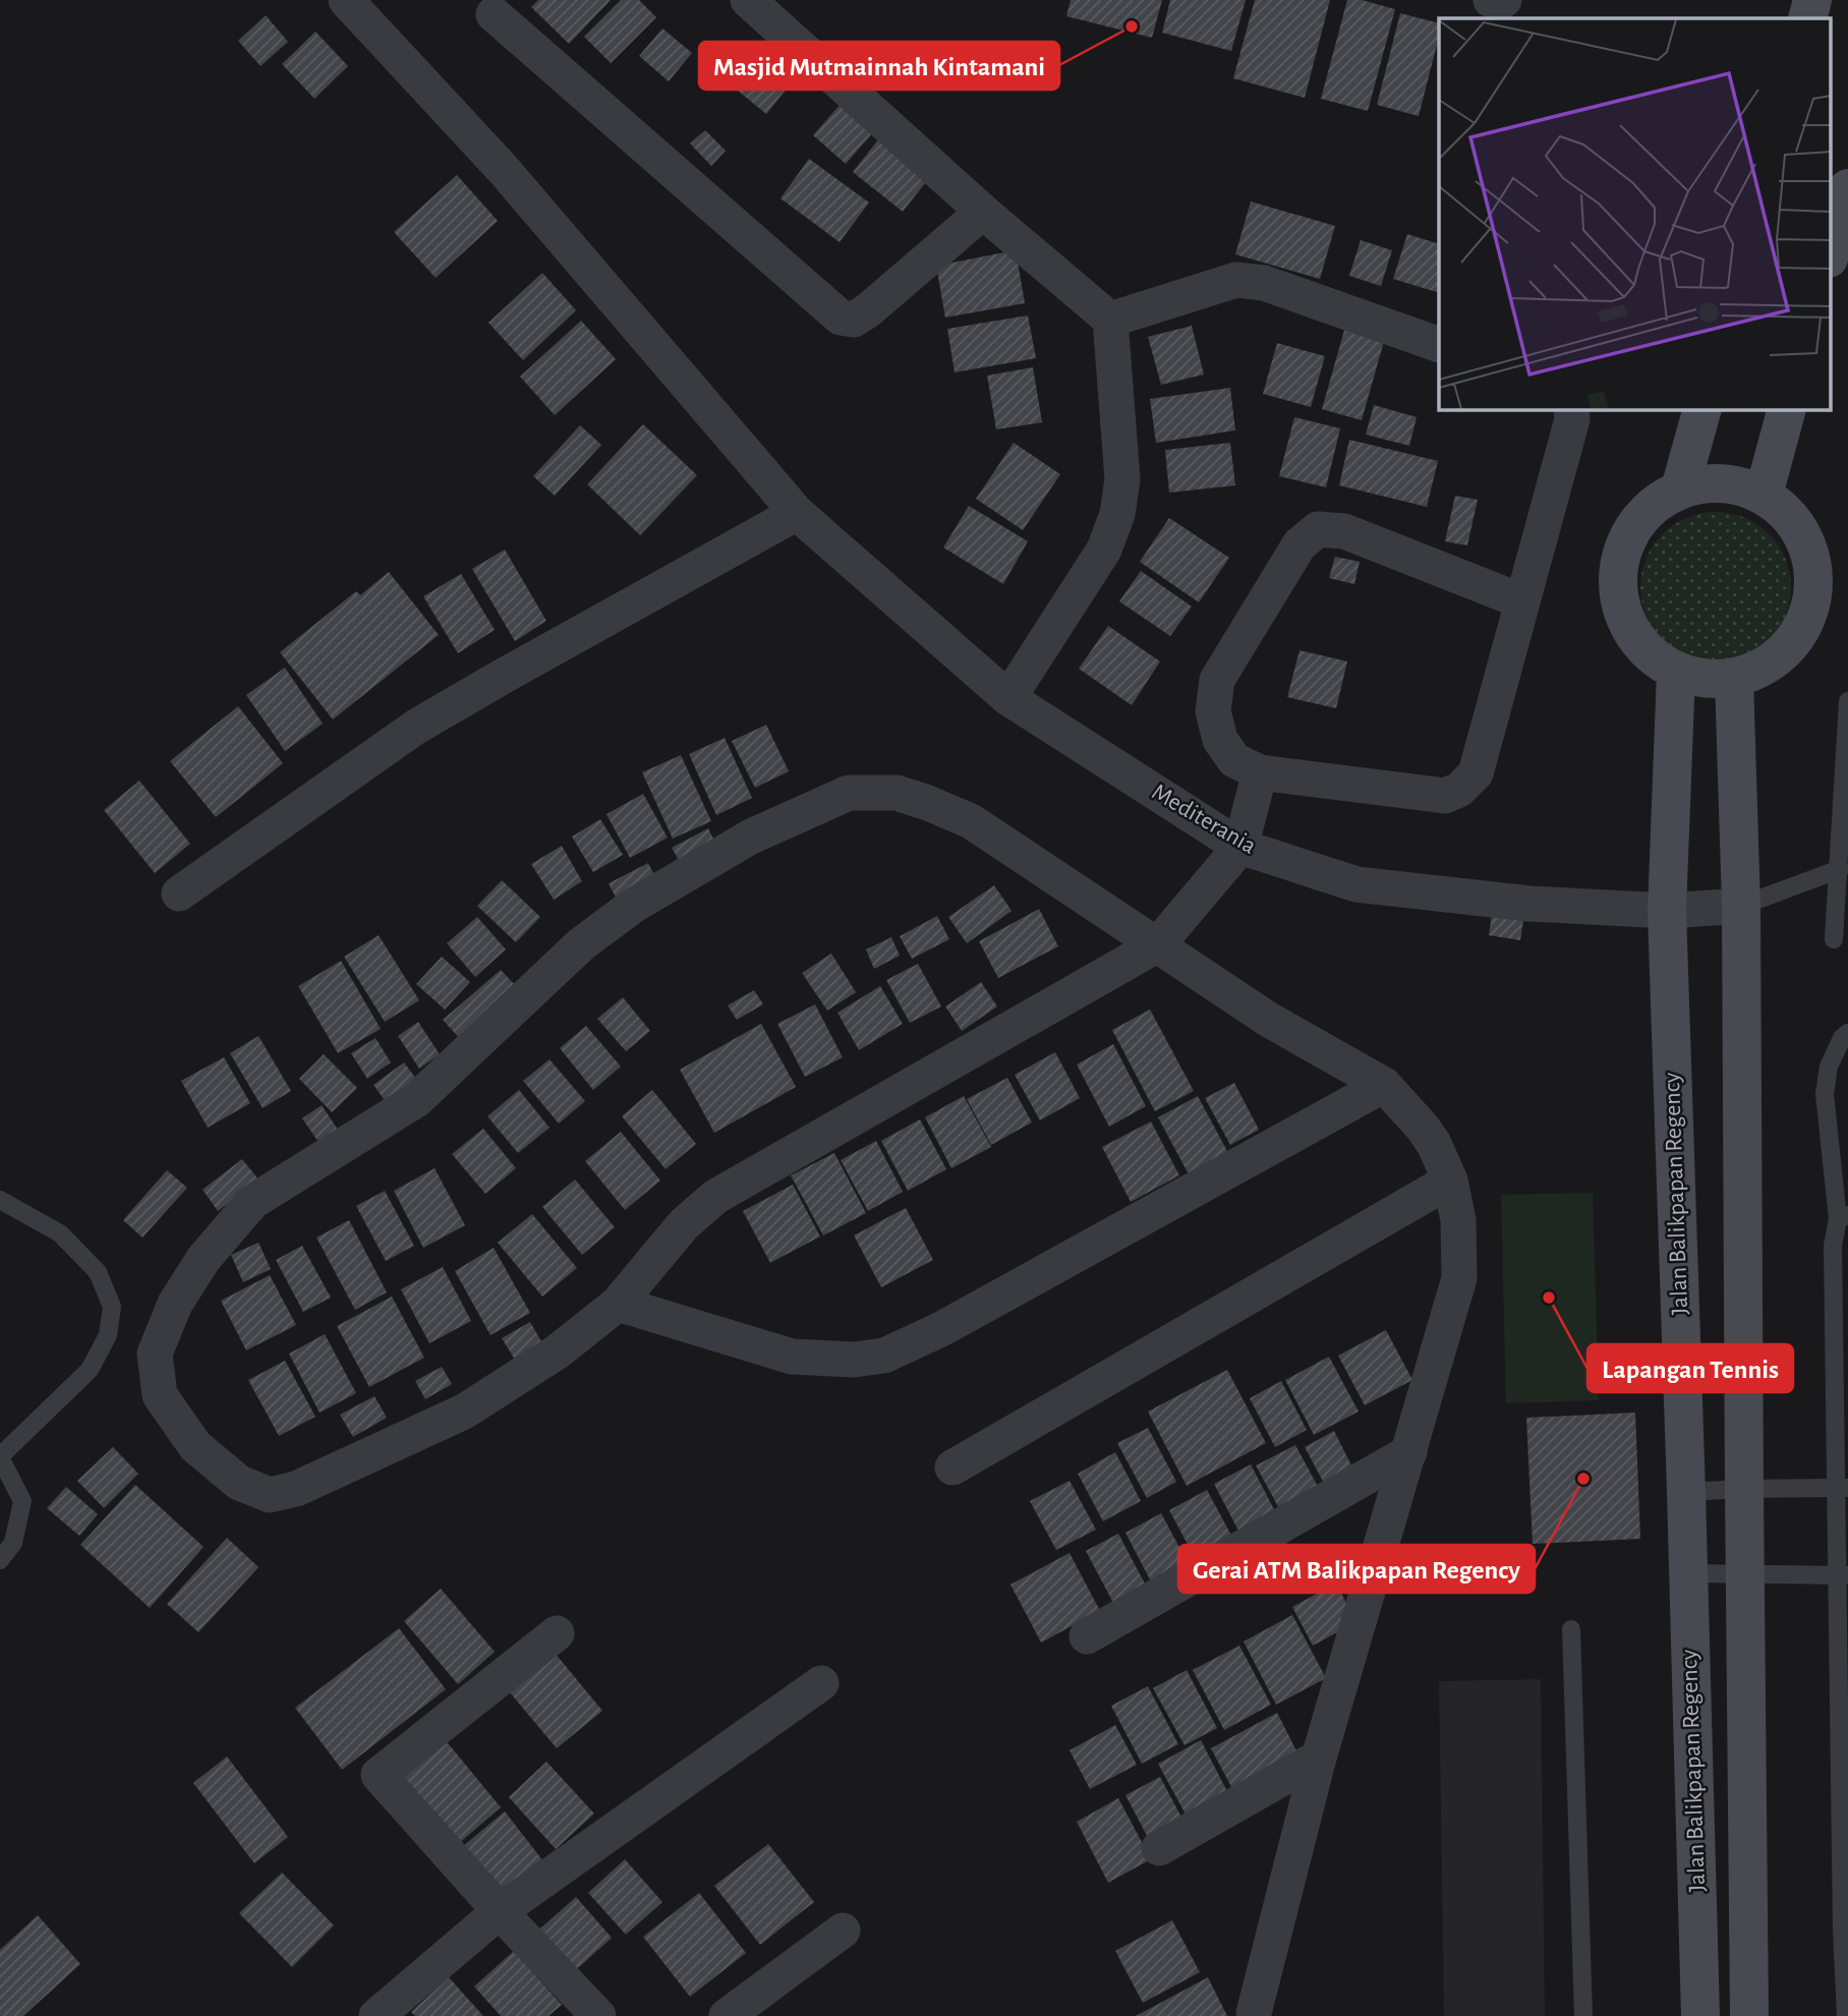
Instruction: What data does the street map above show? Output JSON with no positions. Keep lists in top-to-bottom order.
{
  "streets": {
    "street": ["Mediterania", "Jalan Balikpapan Regency"]
  },
  "crossings": [
    ["Mediterania", "Jalan Balikpapan Regency"]
  ],
  "places": ["Masjid Mutmainnah Kintamani", "Lapangan Tennis", "Gerai ATM Balikpapan Regency"]
}
